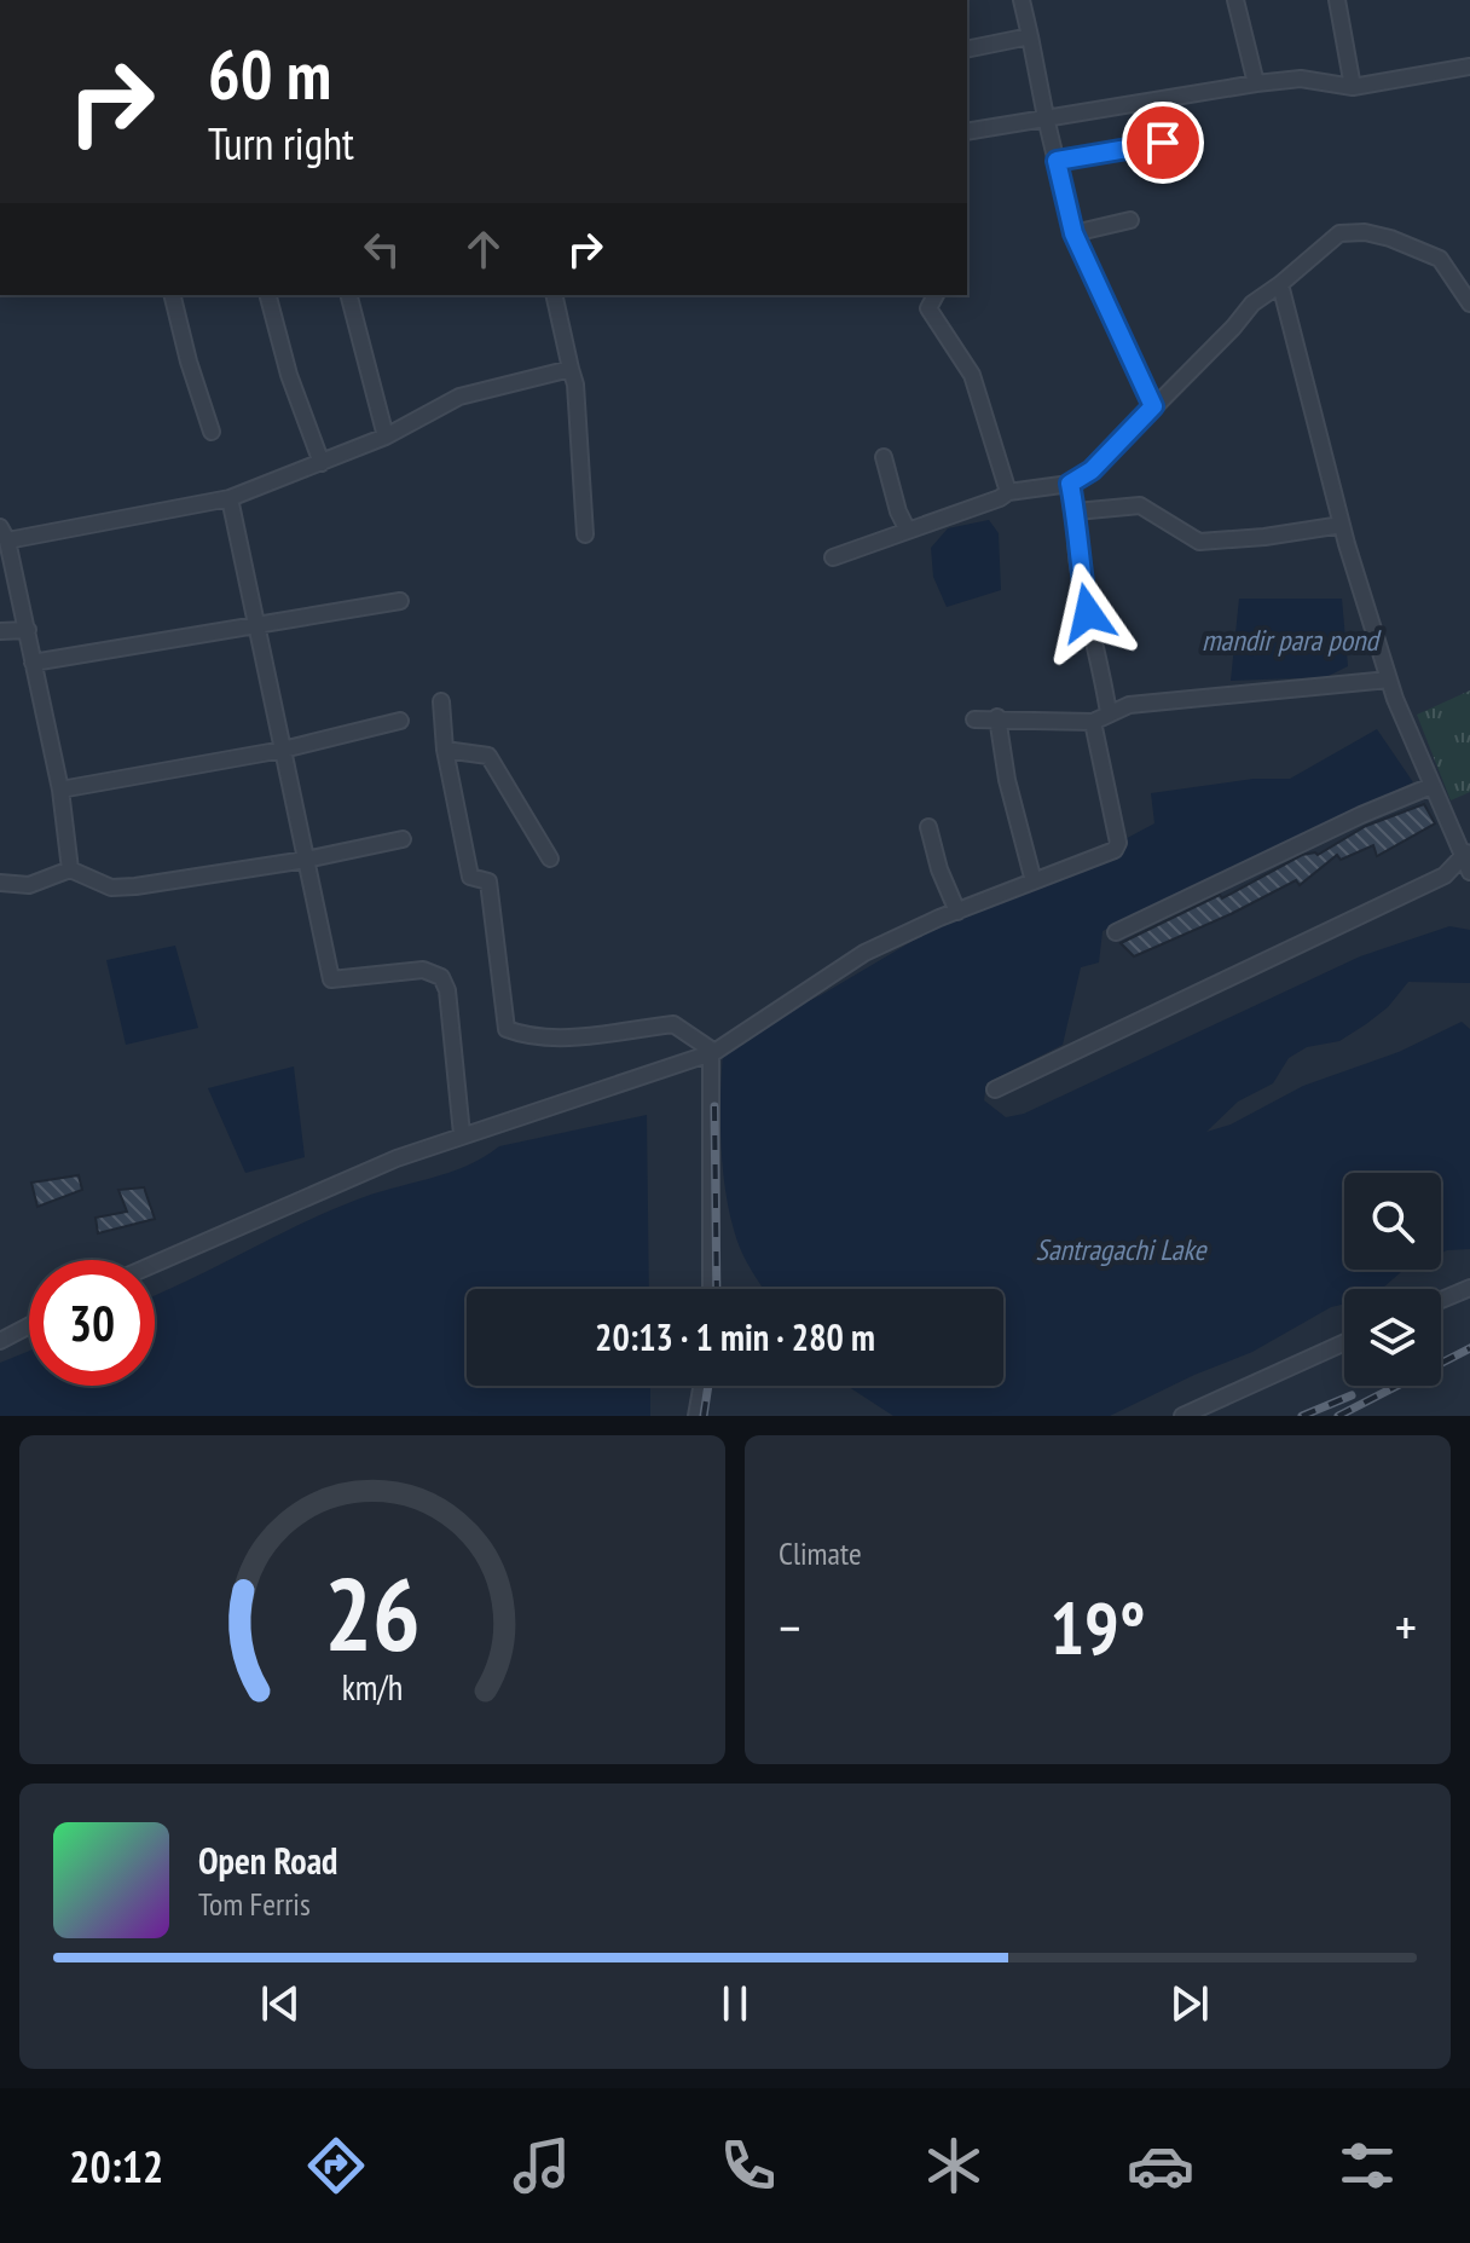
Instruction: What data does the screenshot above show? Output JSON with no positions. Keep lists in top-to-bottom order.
{
  "water": ["mandir para pond", "Santragachi Lake"],
  "page": {
    "turn": ["60 m", "Turn right"],
    "limit": "30",
    "trip": "20:13 · 1 min · 280 m",
    "tile": "Climate",
    "heat": ["−", "19°", "+"],
    "song": ["Open Road", "Tom Ferris"],
    "tabs": "20:12",
    "gauge": ["26", "km/h"]
  }
}
